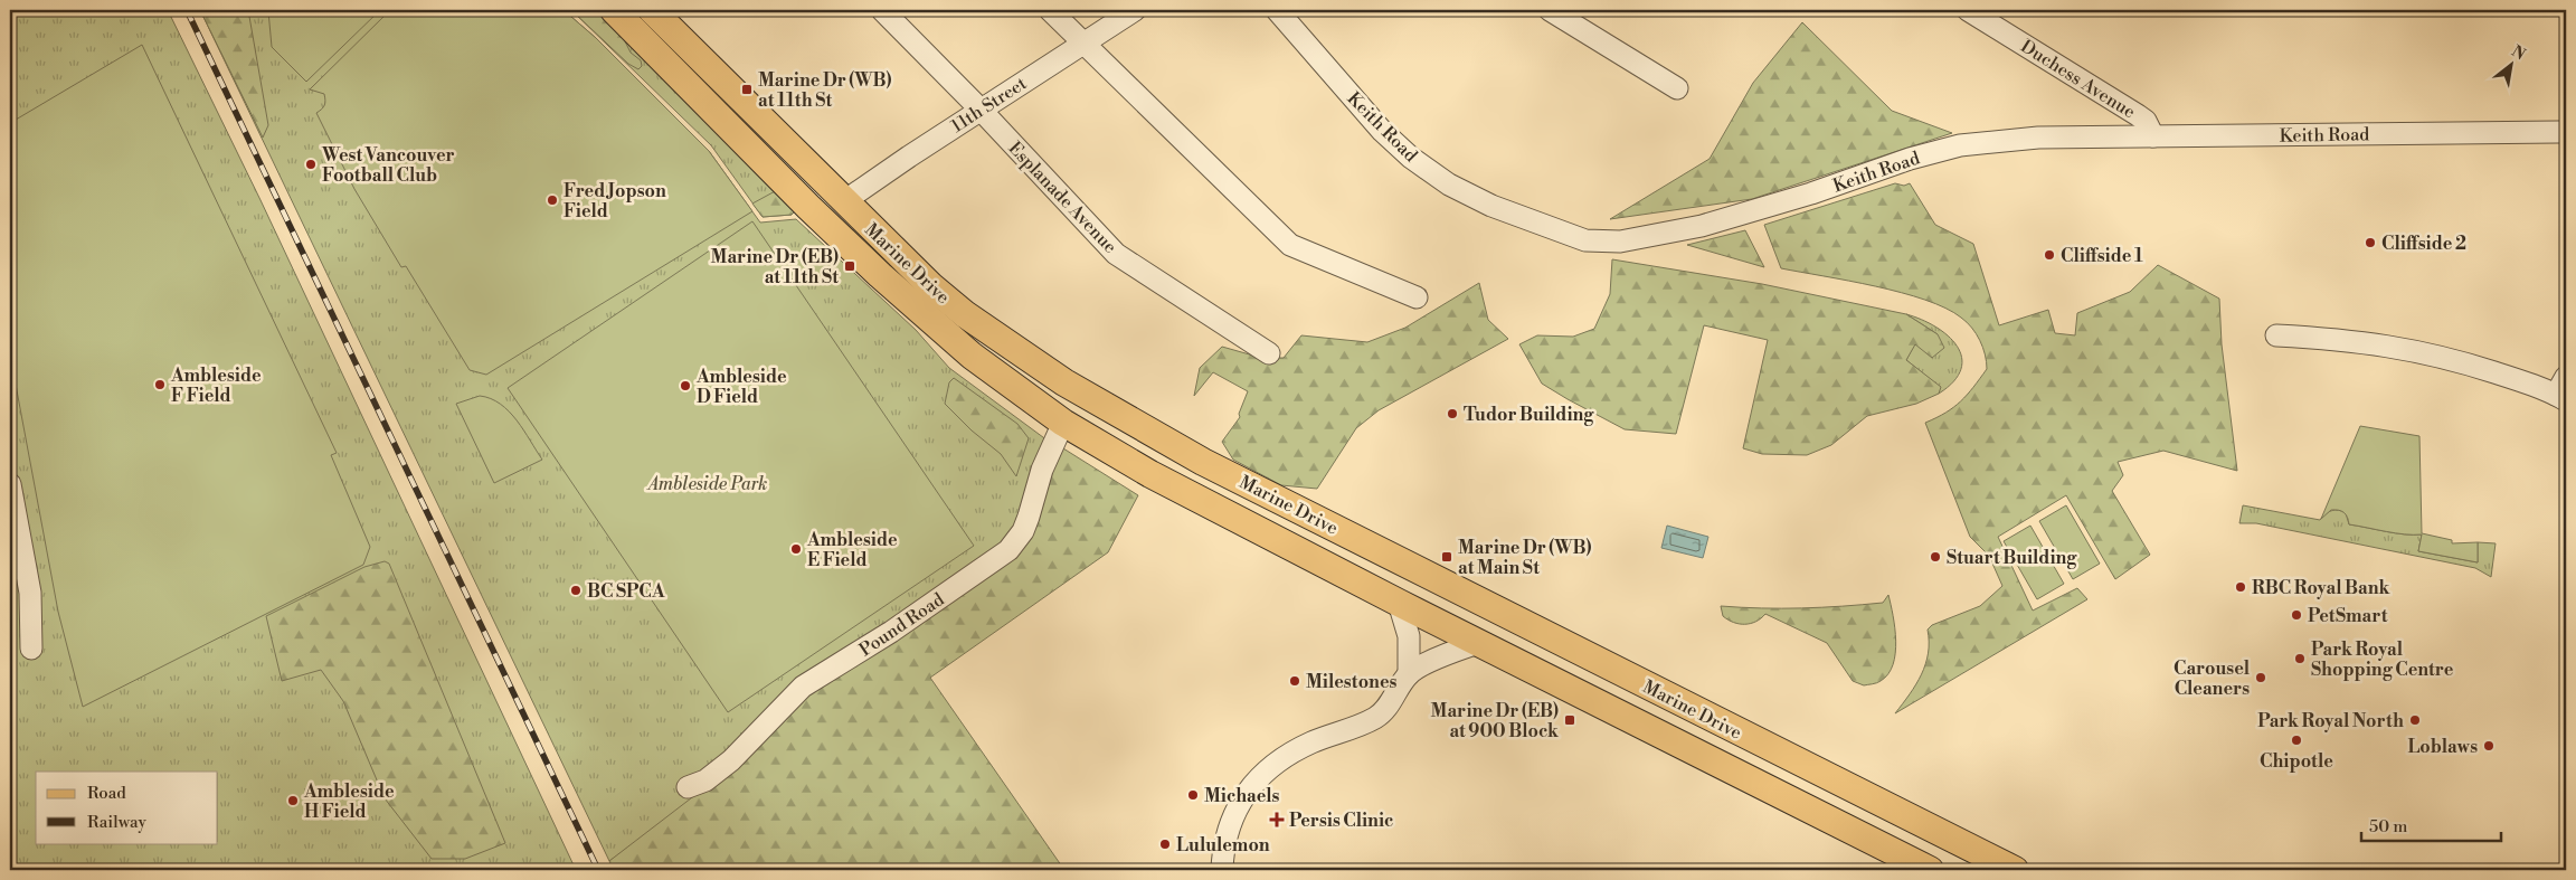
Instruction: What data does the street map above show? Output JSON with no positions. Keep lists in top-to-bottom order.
{
  "streets": {
    "main road": ["Marine Drive"],
    "street": [
      "Duchess Avenue",
      "11th Street",
      "Keith Road",
      "Esplanade Avenue",
      "Pound Road"
    ]
  },
  "crossings": [
    ["Duchess Avenue", "Keith Road"],
    ["11th Street", "Esplanade Avenue"],
    ["11th Street", "Marine Drive"],
    ["Marine Drive", "Pound Road"]
  ],
  "parks": ["Ambleside Park"],
  "places": {
    "transit": [
      "Marine Dr (WB) at 11th St",
      "Marine Dr (EB) at 11th St",
      "Marine Dr (WB) at Main St",
      "Marine Dr (EB) at 900 Block"
    ],
    "other": [
      "West Vancouver Football Club",
      "Fred Jopson Field",
      "Cliffside 2",
      "Cliffside 1",
      "Ambleside F Field",
      "Ambleside D Field",
      "Tudor Building",
      "Ambleside E Field",
      "Stuart Building",
      "RBC Royal Bank",
      "BC SPCA",
      "PetSmart",
      "Park Royal Shopping Centre",
      "Carousel Cleaners",
      "Milestones",
      "Park Royal North",
      "Chipotle",
      "Loblaws",
      "Michaels",
      "Ambleside H Field",
      "Lululemon"
    ],
    "health": ["Persis Clinic"]
  },
  "legend": ["Road", "Railway"],
  "scale_bar": "50 m",
  "north": "top right"
}
